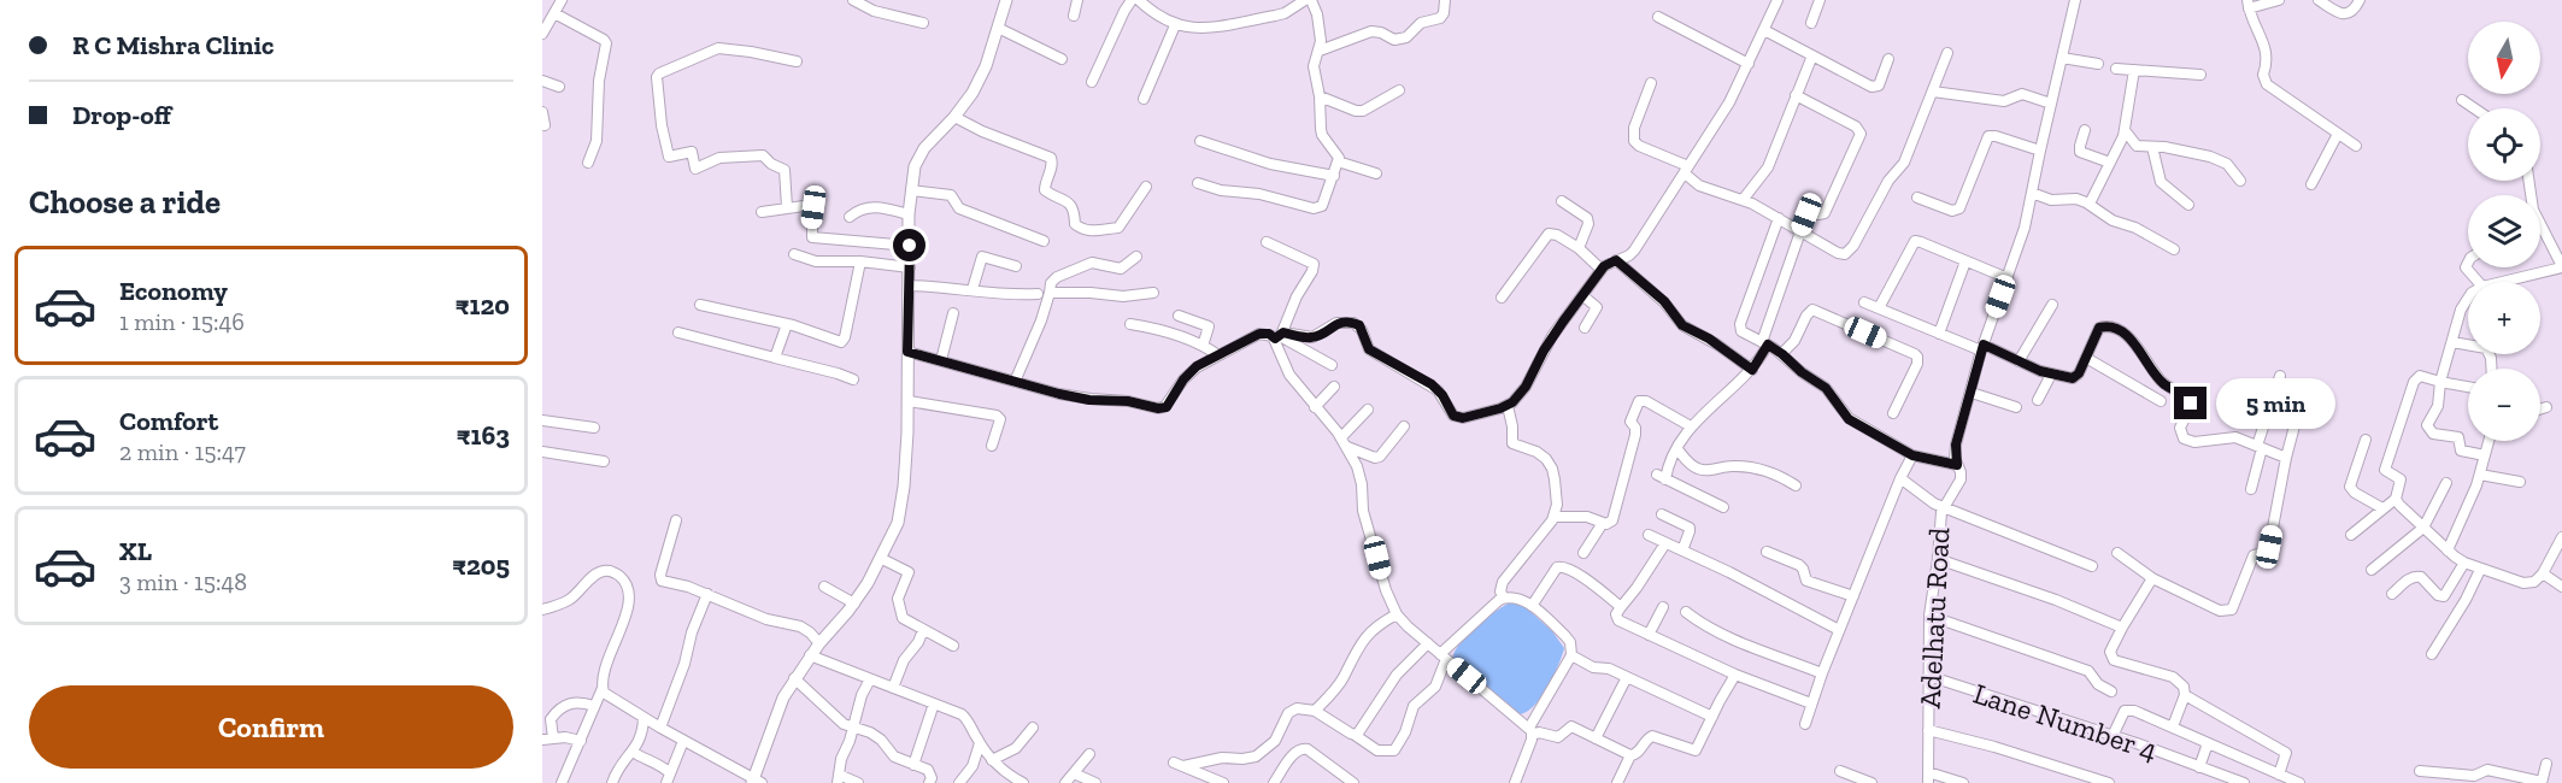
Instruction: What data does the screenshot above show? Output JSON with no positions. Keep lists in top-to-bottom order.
{
  "streets": {
    "street": ["Adelhatu Road", "Lane Number 4"]
  },
  "crossings": [
    ["Adelhatu Road", "Lane Number 4"]
  ],
  "north": "bottom",
  "page": {
    "banner": ["R C Mishra Clinic", "Drop-off"],
    "map_buttons": ["+", "−"],
    "heading": "Choose a ride",
    "list": [
      {
        "name": "Economy",
        "note": "1 min · 15:46",
        "value": "₹120"
      },
      {
        "name": "Comfort",
        "note": "2 min · 15:47",
        "value": "₹163"
      },
      {
        "name": "XL",
        "note": "3 min · 15:48",
        "value": "₹205"
      }
    ],
    "bubble": "5 min",
    "buttons": "Confirm"
  }
}
